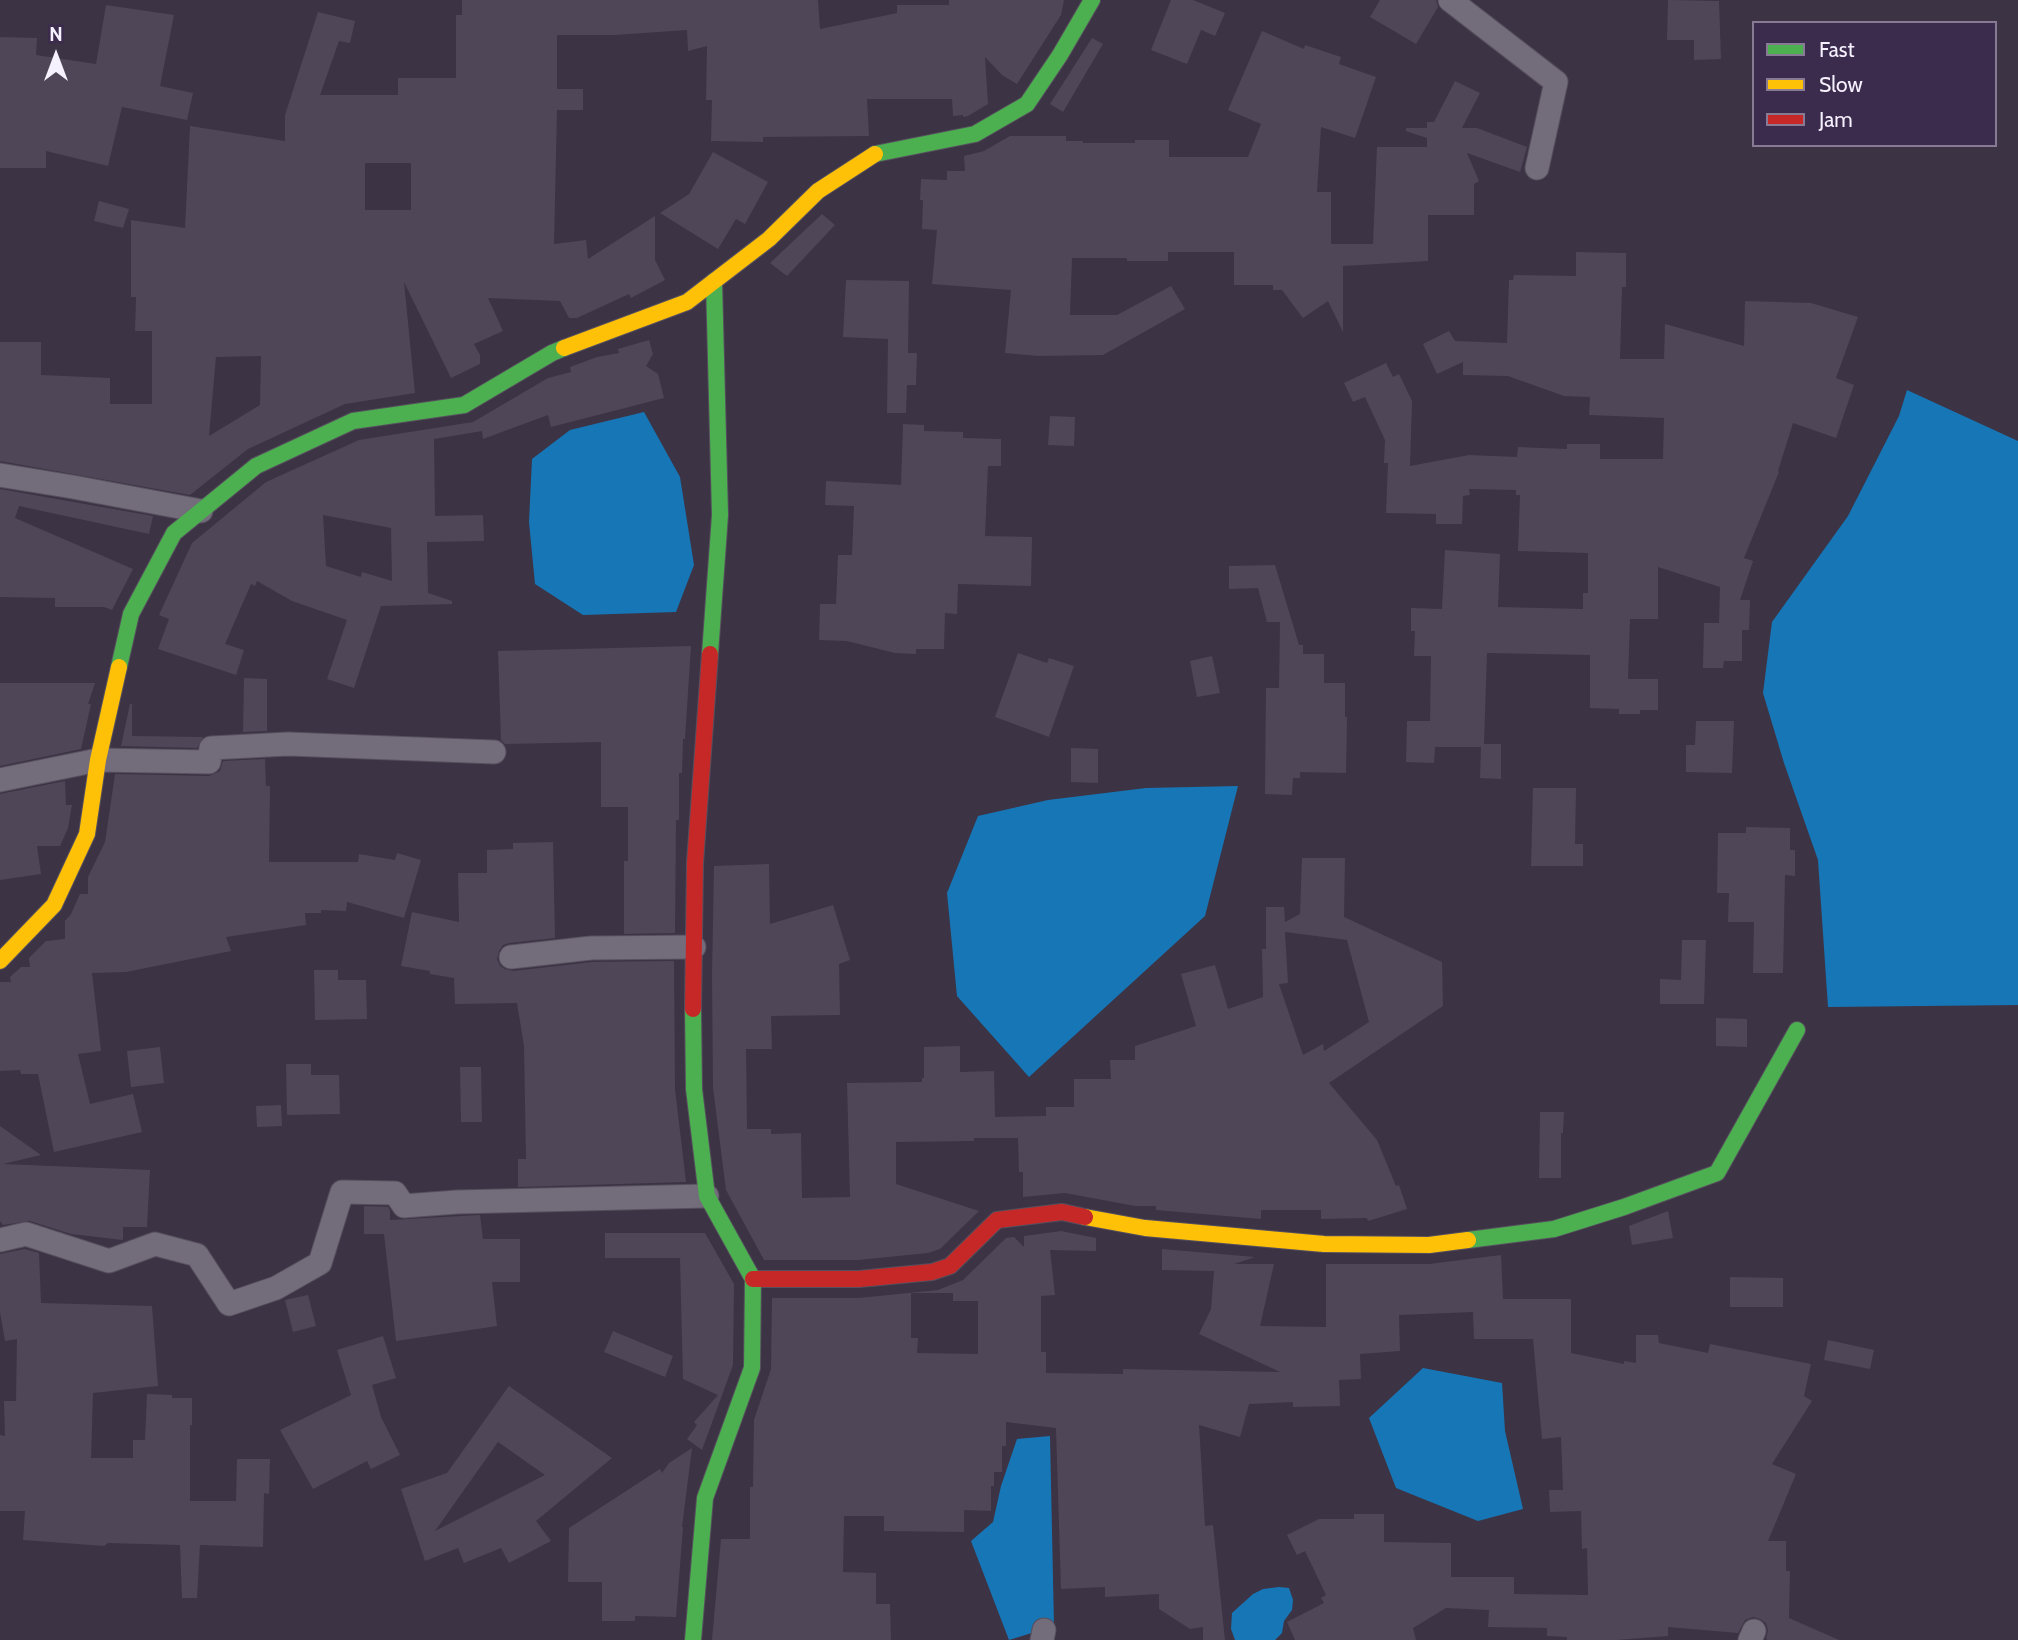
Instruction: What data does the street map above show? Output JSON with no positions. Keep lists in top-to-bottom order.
{
  "legend": ["Fast", "Slow", "Jam"],
  "north": "top"
}
